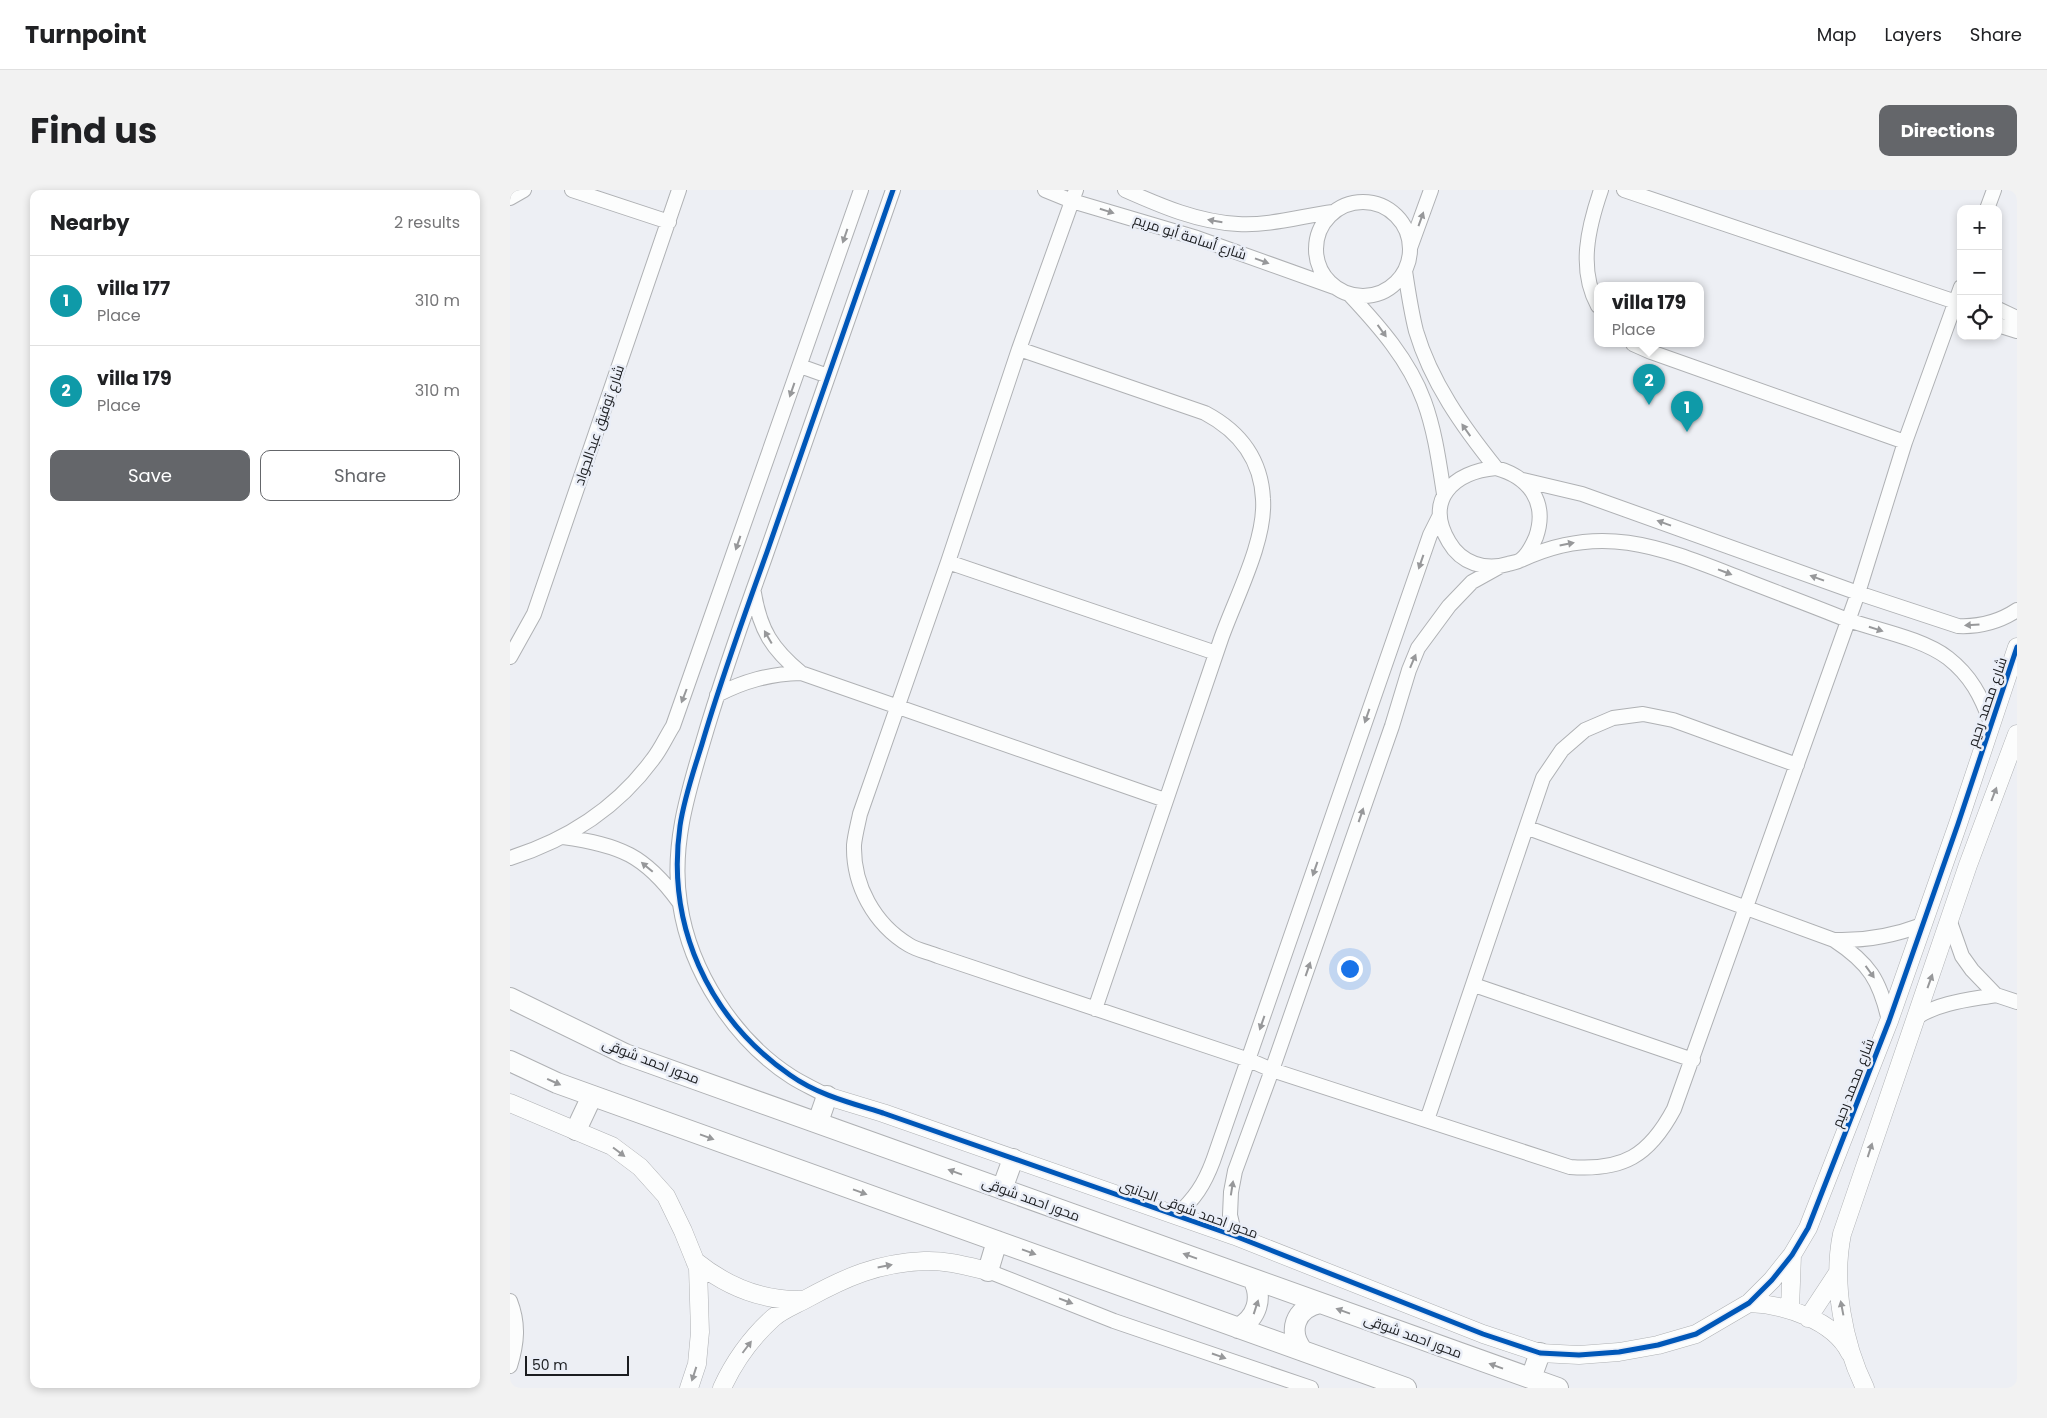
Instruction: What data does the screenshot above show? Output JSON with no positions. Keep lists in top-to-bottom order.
{
  "streets": {
    "main road": ["محور احمد شوقى"],
    "street": [
      "شارع أسامة أبو مريم",
      "شارع توفيق عبدالجواد",
      "شارع محمد رحيم",
      "محور احمد شوقى الجانبى"
    ]
  },
  "crossings": [
    ["شارع محمد رحيم", "محور احمد شوقى الجانبى"]
  ],
  "scale_bar": "50 m",
  "page": {
    "header": "Turnpoint",
    "nav": ["Map", "Layers", "Share"],
    "title": "Find us",
    "buttons": [
      "Directions",
      ["Save", "Share"]
    ],
    "heading": ["Nearby", "2 results"],
    "map_buttons": ["+", "−"],
    "list": [
      {
        "mark": "1",
        "name": "villa 177",
        "note": "Place",
        "value": "310 m"
      },
      {
        "mark": "2",
        "name": "villa 179",
        "note": "Place",
        "value": "310 m"
      }
    ],
    "popup": ["villa 179", "Place"],
    "pins": ["2", "1"],
    "scale": "50 m"
  }
}
